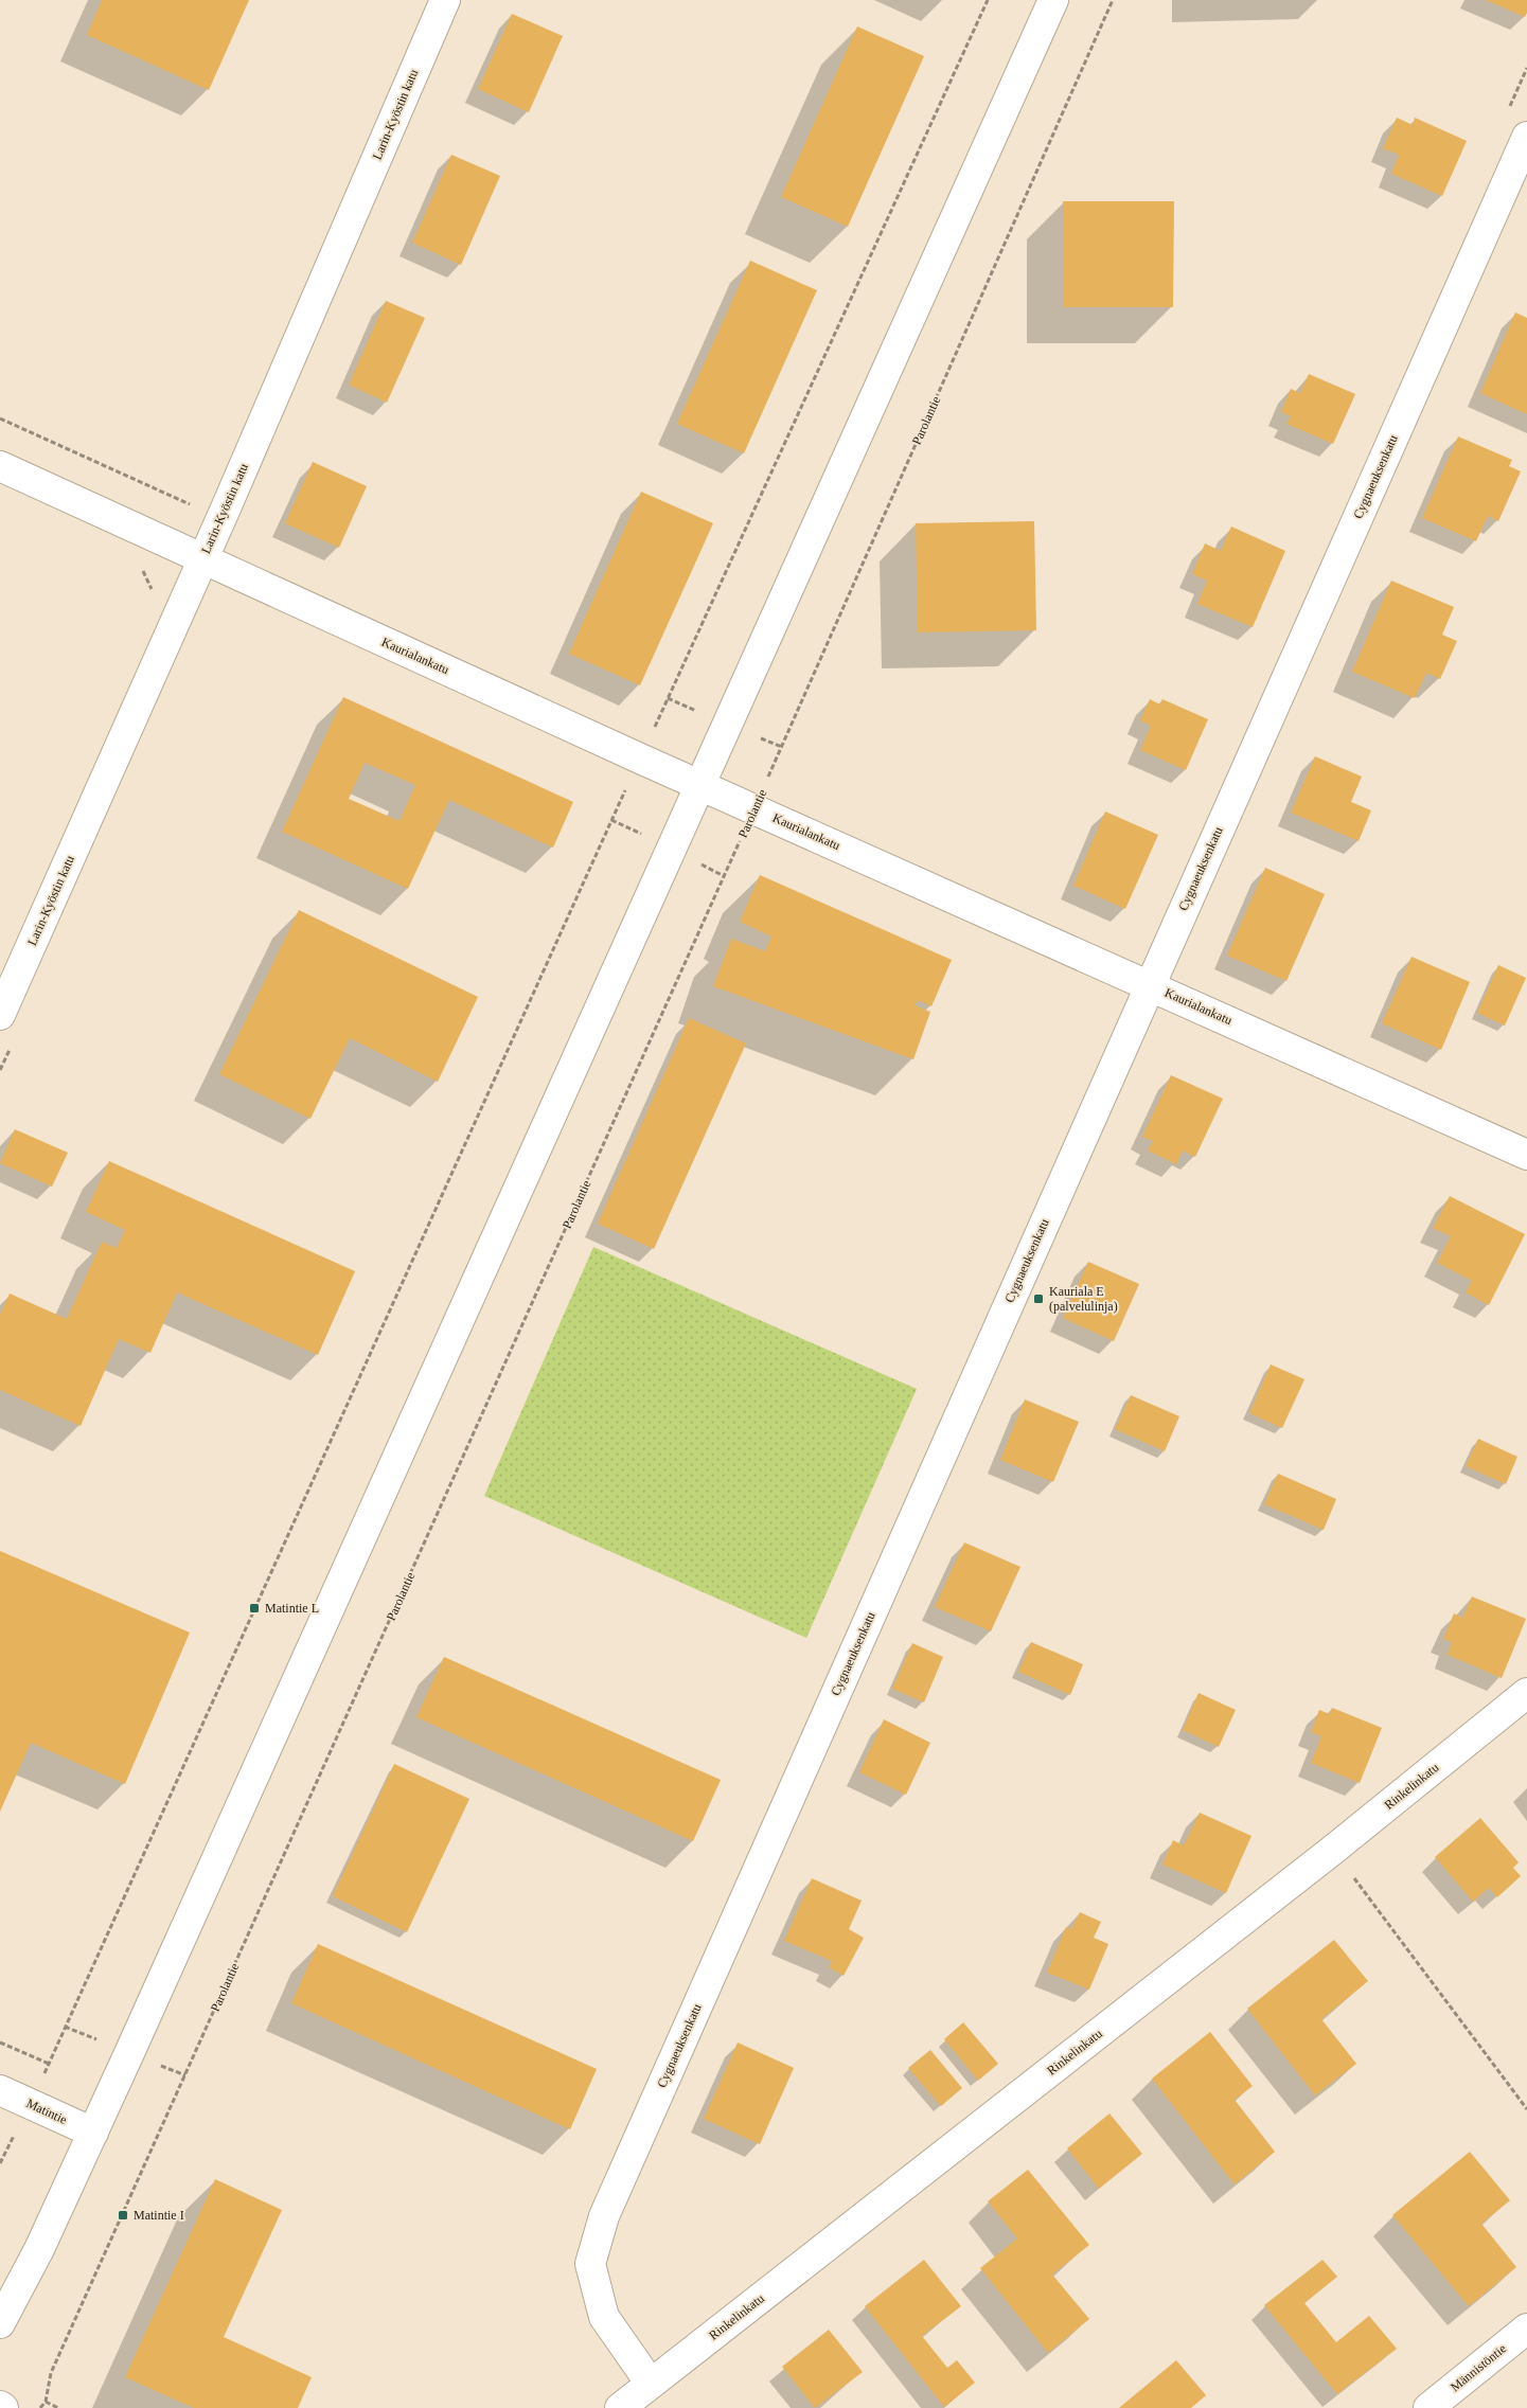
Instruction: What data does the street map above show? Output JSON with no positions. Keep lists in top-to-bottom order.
{
  "streets": {
    "street": [
      "Larin-Kyöstin katu",
      "Cygnaeuksenkatu",
      "Kaurialankatu",
      "Rinkelinkatu",
      "Matintie",
      "Männistöntie"
    ],
    "path": ["Parolantie"]
  },
  "crossings": [
    ["Larin-Kyöstin katu", "Kaurialankatu"],
    ["Parolantie", "Kaurialankatu"],
    ["Cygnaeuksenkatu", "Kaurialankatu"],
    ["Cygnaeuksenkatu", "Rinkelinkatu"]
  ],
  "places": {
    "transit": ["Kauriala E (palvelulinja)", "Matintie L", "Matintie I"]
  }
}
